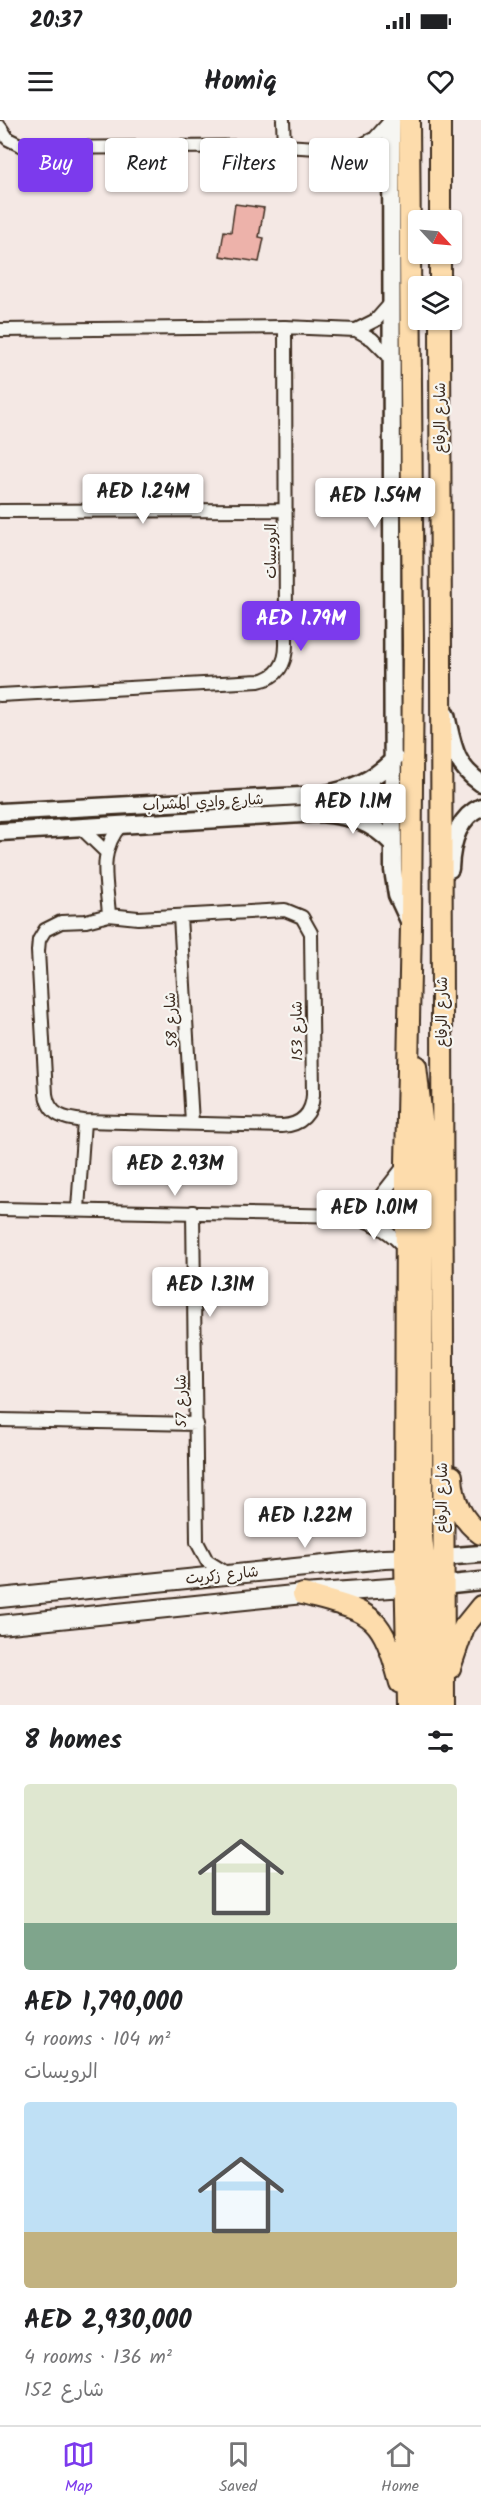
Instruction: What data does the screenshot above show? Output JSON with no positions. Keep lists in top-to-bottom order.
{
  "streets": {
    "main road": ["شارع الرفاع", "شارع زكريت"],
    "street": [
      "الرويسات",
      "شارع وادي المشراب",
      "شارع 58",
      "شارع 153",
      "شارع 57"
    ]
  },
  "crossings": [
    ["شارع الرفاع", "شارع وادي المشراب"],
    ["شارع الرفاع", "شارع زكريت"],
    ["شارع 58", "شارع 153"],
    ["شارع 57", "شارع زكريت"]
  ],
  "north": "bottom right",
  "page": {
    "status": "20:37",
    "header": "Homiq",
    "chip": [
      "Buy",
      "Rent",
      "Filters",
      "New"
    ],
    "price": [
      "AED 1.24M",
      "AED 1.54M",
      "AED 1.79M",
      "AED 1.1M",
      "AED 2.93M",
      "AED 1.01M",
      "AED 1.31M",
      "AED 1.22M"
    ],
    "heading": "8 homes",
    "list": [
      {
        "name": "AED 1,790,000",
        "note": "4 rooms · 104 m² · الرويسات"
      },
      {
        "name": "AED 2,930,000",
        "note": "4 rooms · 136 m² · شارع 152"
      }
    ],
    "tabs": ["Map", "Saved", "Home"]
  }
}
